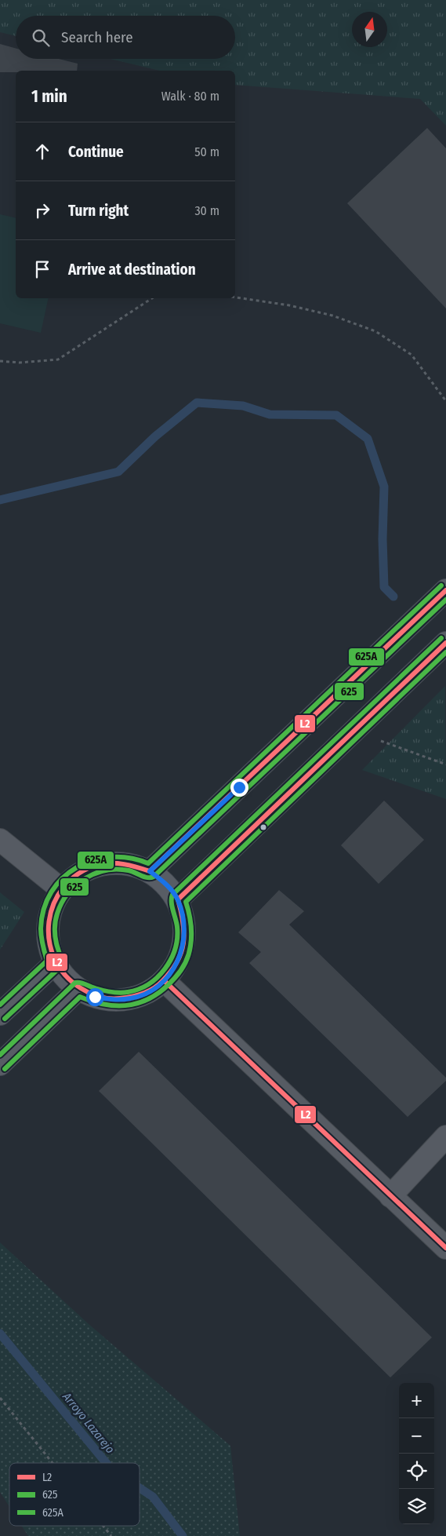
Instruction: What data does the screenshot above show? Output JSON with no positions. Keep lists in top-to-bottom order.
{
  "water": ["Arroyo Lazarejo"],
  "lines": ["transit line 625A", "transit line L2", "transit line 625"],
  "legend": ["L2", "625", "625A"],
  "north": "top",
  "page": {
    "search": "Search here",
    "heading": ["1 min", "Walk · 80 m"],
    "list": [
      ["Continue", "50 m"],
      ["Turn right", "30 m"],
      "Arrive at destination"
    ],
    "map_buttons": ["+", "−"]
  }
}
